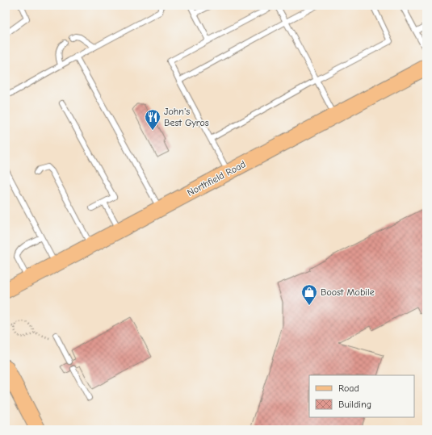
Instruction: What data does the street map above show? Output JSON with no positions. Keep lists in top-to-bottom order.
{
  "streets": {
    "main road": ["Northfield Road"]
  },
  "places": {
    "restaurant": ["John's Best Gyros"],
    "shop": ["Boost Mobile"]
  },
  "legend": ["Road", "Building"]
}
